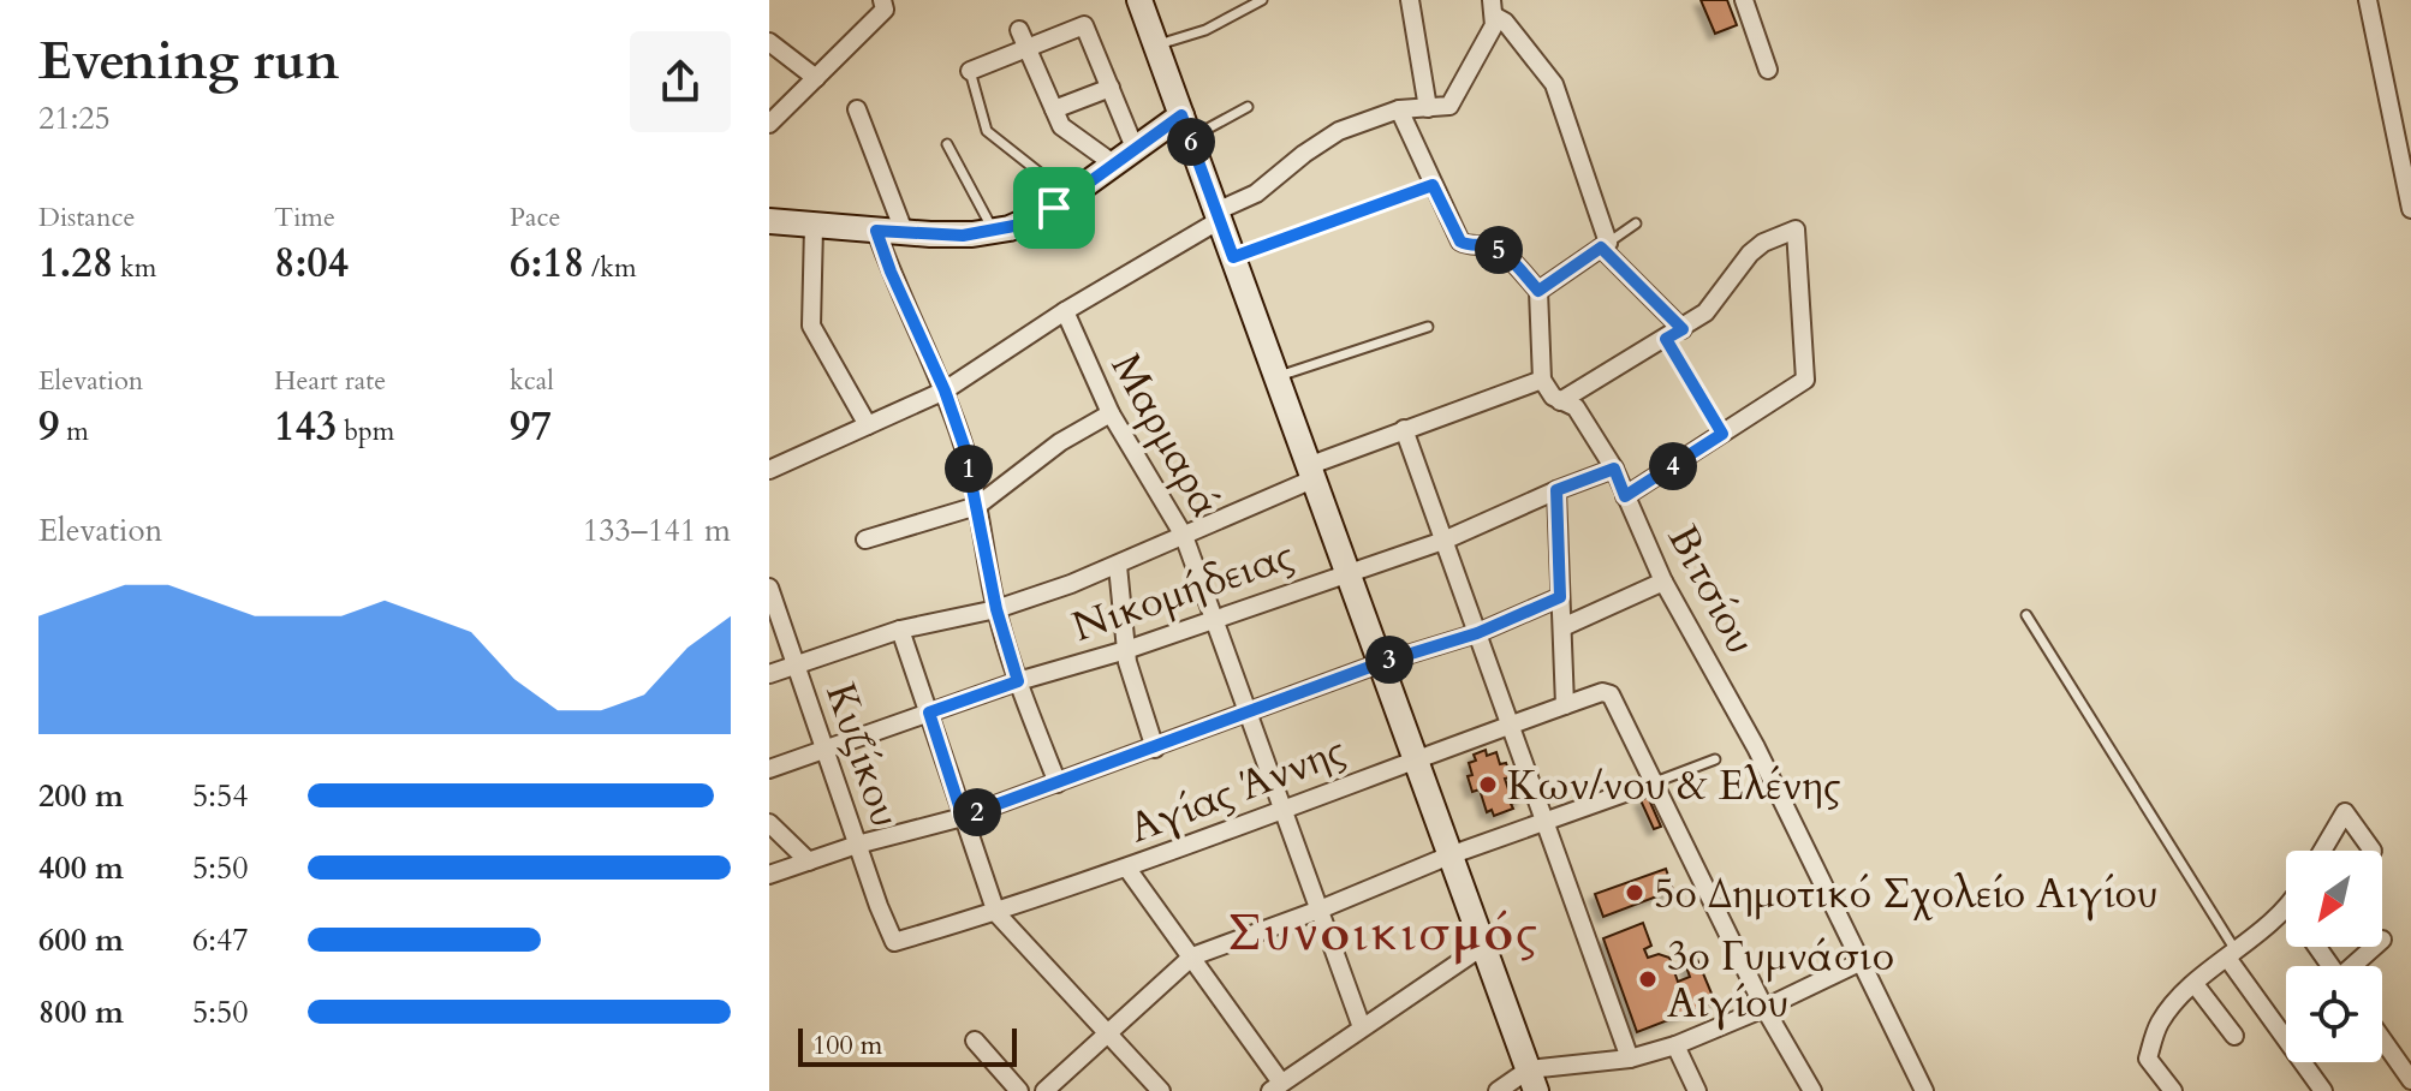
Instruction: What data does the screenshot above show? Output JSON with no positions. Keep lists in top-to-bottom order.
{
  "streets": {
    "street": [
      "Μαρμαρά",
      "Βιτσίου",
      "Νικομήδειας",
      "Κυζίκου",
      "Αγίας Άννης"
    ]
  },
  "crossings": [
    ["Μαρμαρά", "Νικομήδειας"],
    ["Μαρμαρά", "Αγίας Άννης"],
    ["Βιτσίου", "Νικομήδειας"],
    ["Νικομήδειας", "Κυζίκου"],
    ["Κυζίκου", "Αγίας Άννης"]
  ],
  "districts": ["Συνοικισμός"],
  "places": ["Κων/νου & Ελένης", "5ο Δημοτικό Σχολείο Αιγίου", "3ο Γυμνάσιο Αιγίου"],
  "scale_bar": "100 m",
  "north": "bottom left",
  "page": {
    "heading": ["Evening run", "21:25"],
    "pins": [
      "6",
      "5",
      "4",
      "1",
      "3",
      "2"
    ],
    "stats": [
      ["Distance", "1.28 km"],
      ["Time", "8:04"],
      ["Pace", "6:18 /km"],
      ["Elevation", "9 m"],
      ["Heart rate", "143 bpm"],
      ["kcal", "97"]
    ],
    "chart": ["Elevation", "133–141 m"],
    "list": [
      {
        "name": "200 m",
        "note": "5:54"
      },
      {
        "name": "400 m",
        "note": "5:50"
      },
      {
        "name": "600 m",
        "note": "6:47"
      },
      {
        "name": "800 m",
        "note": "5:50"
      }
    ],
    "scale": "100 m"
  }
}
